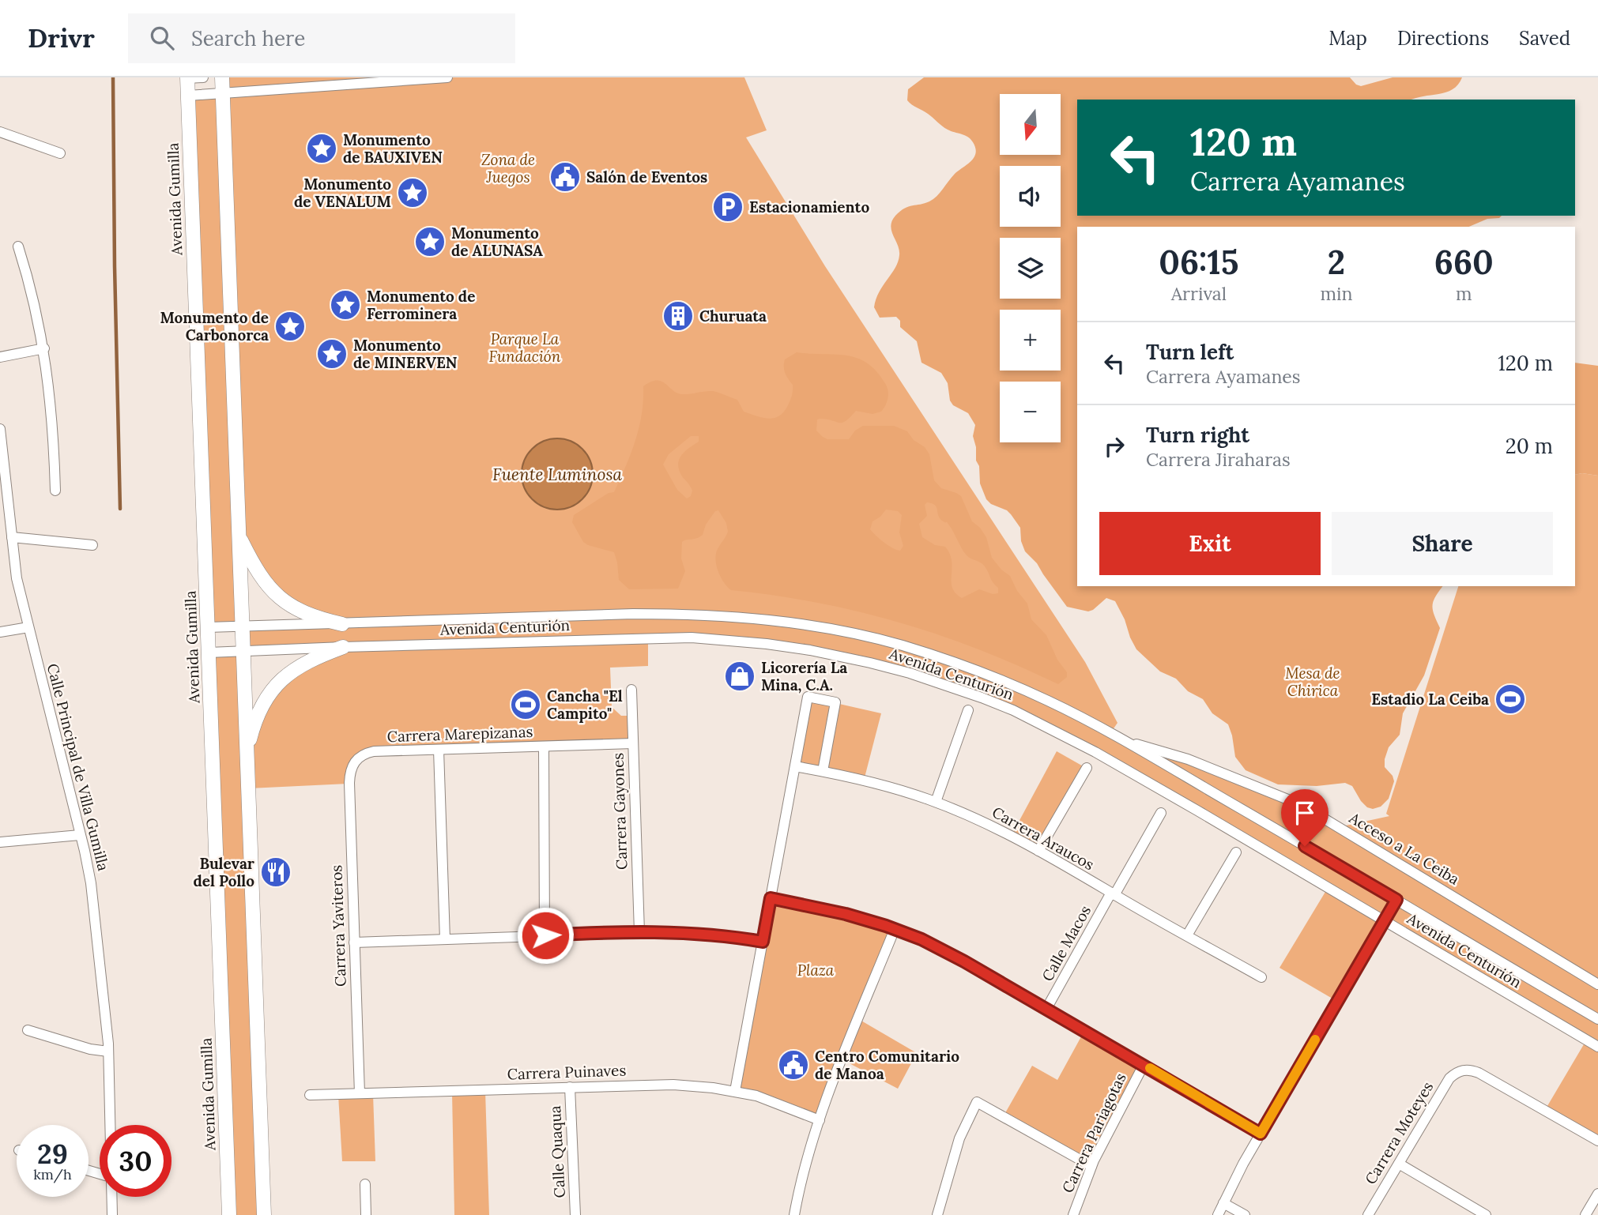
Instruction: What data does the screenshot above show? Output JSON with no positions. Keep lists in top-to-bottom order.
{
  "streets": {
    "main road": ["Avenida Gumilla"],
    "street": [
      "Avenida Centurión",
      "Carrera Marepizanas",
      "Calle Principal de Villa Gumilla",
      "Carrera Gayones",
      "Carrera Araucos",
      "Acceso a La Ceiba",
      "Carrera Yaviteros",
      "Calle Macos",
      "Carrera Puinaves",
      "Carrera Pariagotas",
      "Carrera Moteyes",
      "Calle Quaqua"
    ]
  },
  "crossings": [
    ["Avenida Gumilla", "Avenida Centurión"],
    ["Avenida Centurión", "Acceso a La Ceiba"],
    ["Carrera Marepizanas", "Carrera Gayones"],
    ["Carrera Marepizanas", "Carrera Yaviteros"],
    ["Carrera Araucos", "Calle Macos"],
    ["Carrera Yaviteros", "Carrera Puinaves"],
    ["Carrera Puinaves", "Calle Quaqua"]
  ],
  "water": ["Fuente Luminosa"],
  "parks": [
    "Zona de Juegos",
    "Parque La Fundación",
    "Mesa de Chirica",
    "Plaza"
  ],
  "places": {
    "place": [
      "Monumento de BAUXIVEN",
      "Monumento de VENALUM",
      "Monumento de ALUNASA",
      "Monumento de Ferrominera",
      "Monumento de Carbonorca",
      "Monumento de MINERVEN"
    ],
    "public building": ["Salón de Eventos", "Centro Comunitario de Manoa"],
    "parking": ["Estacionamiento"],
    "building": ["Churuata"],
    "shop": ["Licorería La Mina, C.A."],
    "sports": ["Estadio La Ceiba", "Cancha \"El Campito\""],
    "restaurant": ["Bulevar del Pollo"]
  },
  "north": "bottom",
  "page": {
    "header": "Drivr",
    "search": "Search here",
    "nav": ["Map", "Directions", "Saved"],
    "map_buttons": ["+", "−"],
    "turn": ["120 m", "Carrera Ayamanes"],
    "eta": [
      "06:15",
      "Arrival",
      "2",
      "min",
      "660",
      "m"
    ],
    "list": [
      {
        "name": "Turn left",
        "note": "Carrera Ayamanes",
        "value": "120 m"
      },
      {
        "name": "Turn right",
        "note": "Carrera Jiraharas",
        "value": "20 m"
      }
    ],
    "buttons": ["Exit", "Share"],
    "speed": "29 km/h",
    "limit": "30"
  }
}
